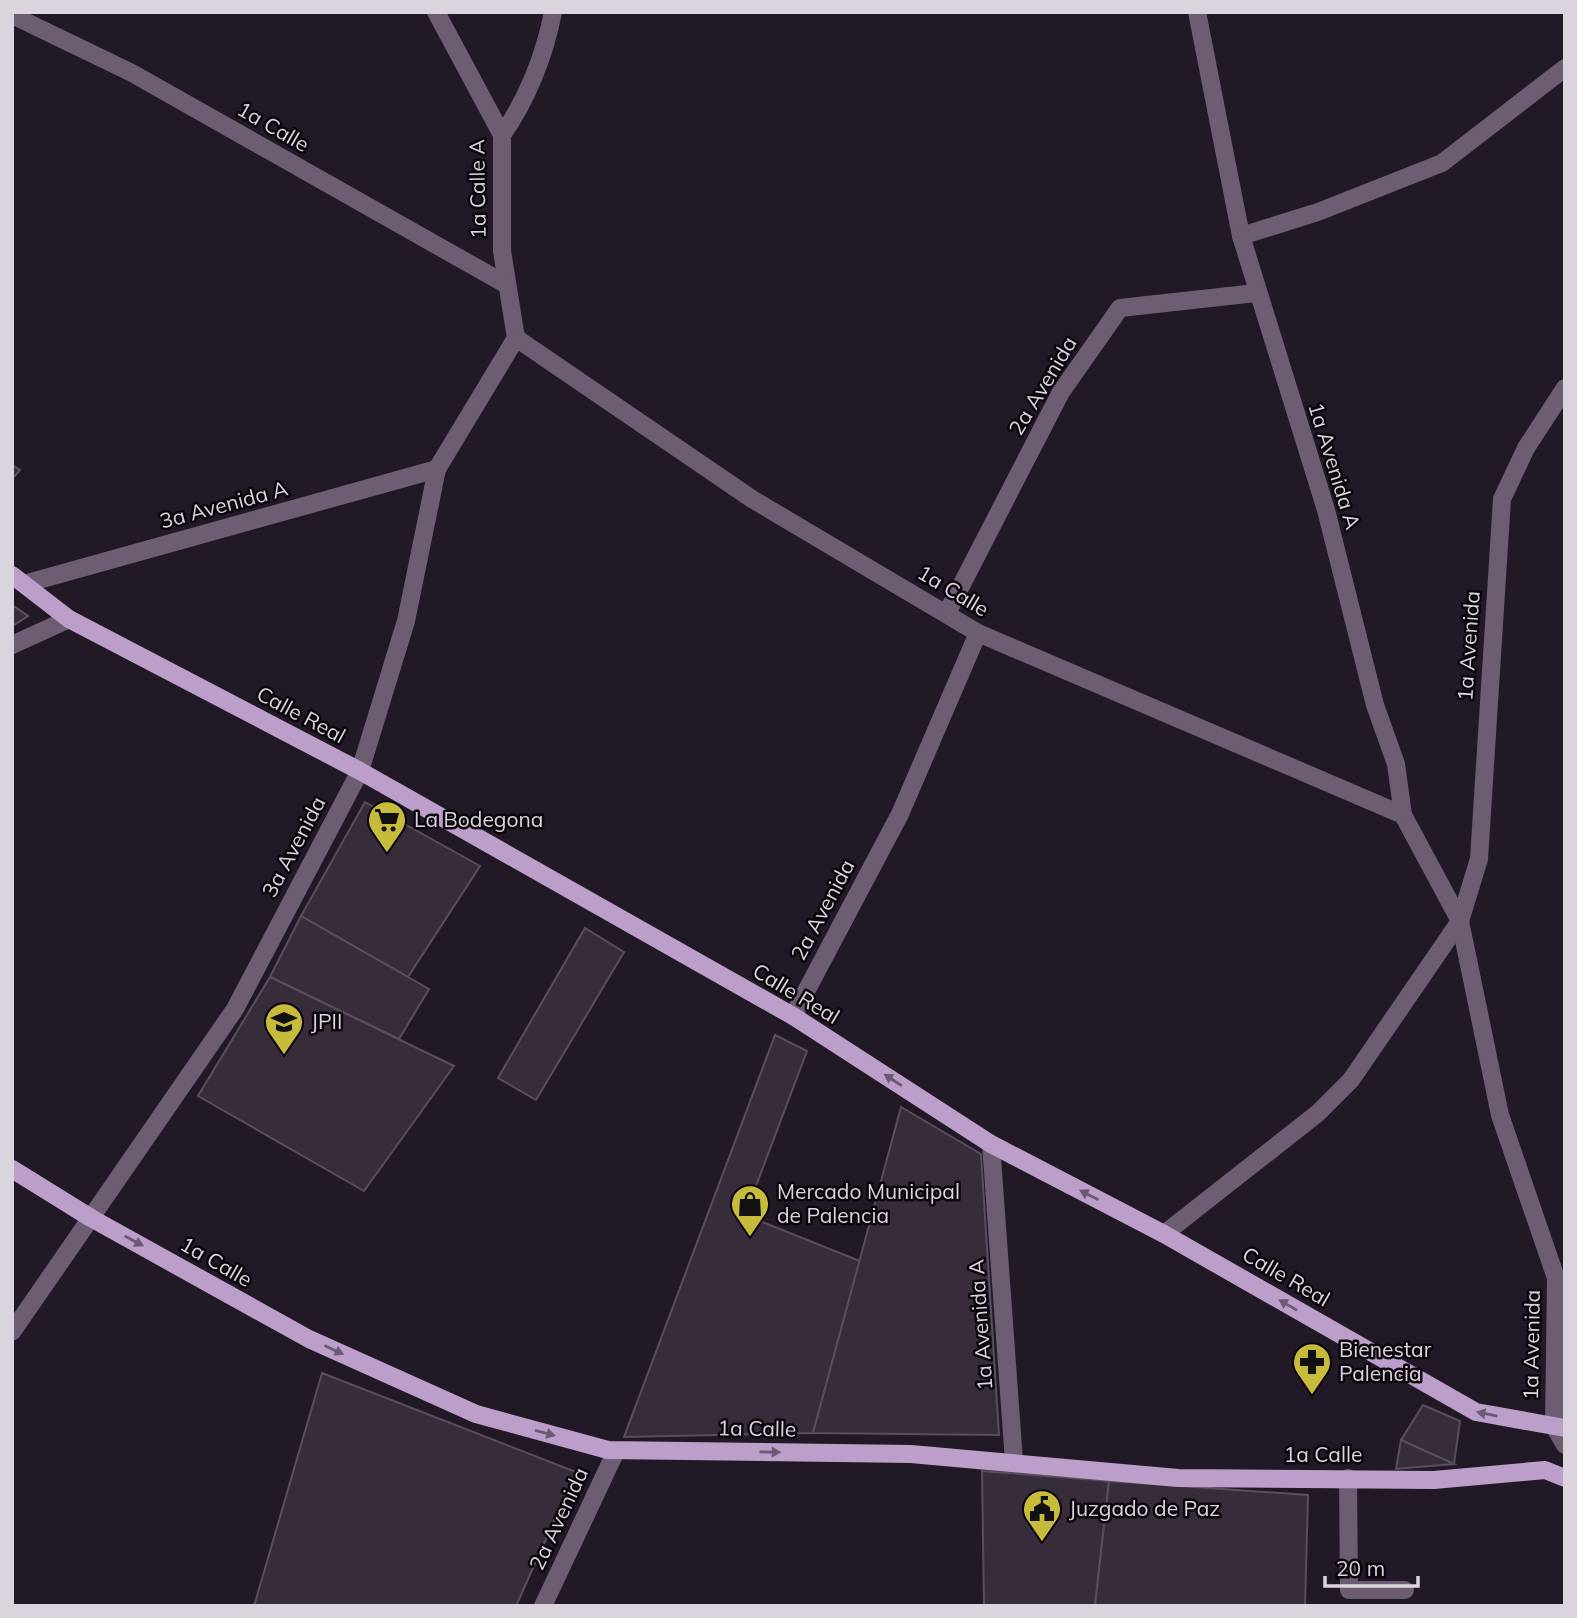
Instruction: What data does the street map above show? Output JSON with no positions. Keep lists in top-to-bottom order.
{
  "streets": {
    "main road": ["1a Calle", "Calle Real"],
    "street": [
      "1a Calle A",
      "2a Avenida",
      "1a Avenida A",
      "3a Avenida A",
      "1a Avenida",
      "3a Avenida"
    ]
  },
  "crossings": [
    ["1a Calle", "1a Calle A"],
    ["1a Calle", "2a Avenida"],
    ["1a Calle", "1a Avenida A"],
    ["1a Calle", "3a Avenida"],
    ["1a Calle A", "3a Avenida"],
    ["2a Avenida", "1a Avenida A"],
    ["2a Avenida", "Calle Real"],
    ["1a Avenida A", "1a Avenida"],
    ["1a Avenida A", "Calle Real"],
    ["3a Avenida A", "Calle Real"],
    ["3a Avenida A", "3a Avenida"],
    ["1a Avenida", "Calle Real"],
    ["Calle Real", "3a Avenida"]
  ],
  "one_way": ["Calle Real"],
  "places": {
    "supermarket": ["La Bodegona"],
    "school or university": ["JPII"],
    "shop": ["Mercado Municipal de Palencia"],
    "pharmacy": ["Bienestar Palencia"],
    "public building": ["Juzgado de Paz"]
  },
  "scale_bar": "20 m"
}
